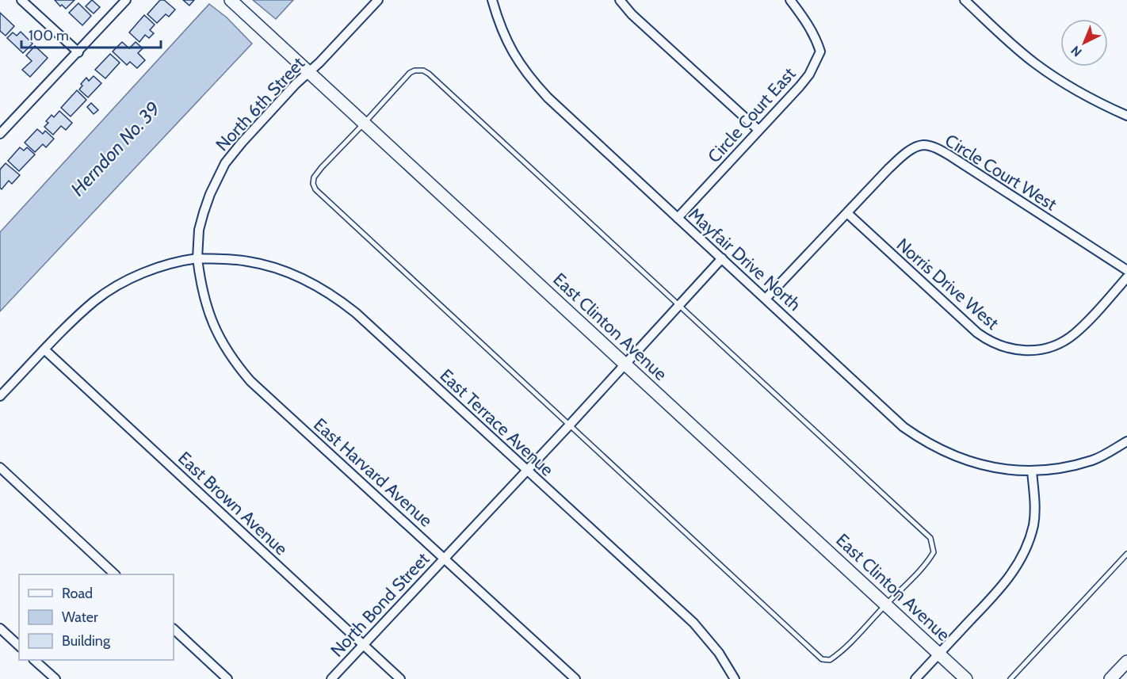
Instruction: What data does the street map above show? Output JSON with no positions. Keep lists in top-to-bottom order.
{
  "streets": {
    "main road": ["East Clinton Avenue"],
    "street": [
      "North 6th Street",
      "Circle Court East",
      "Circle Court West",
      "Mayfair Drive North",
      "Norris Drive West",
      "East Terrace Avenue",
      "East Harvard Avenue",
      "East Brown Avenue",
      "North Bond Street"
    ]
  },
  "crossings": [
    ["North 6th Street", "East Clinton Avenue"],
    ["North 6th Street", "East Terrace Avenue"],
    ["North 6th Street", "East Harvard Avenue"],
    ["Circle Court East", "Mayfair Drive North"],
    ["Circle Court West", "Mayfair Drive North"],
    ["Circle Court West", "Norris Drive West"],
    ["Mayfair Drive North", "North Bond Street"],
    ["East Clinton Avenue", "North Bond Street"],
    ["East Terrace Avenue", "East Harvard Avenue"],
    ["East Terrace Avenue", "North Bond Street"],
    ["East Harvard Avenue", "North Bond Street"],
    ["East Brown Avenue", "North Bond Street"]
  ],
  "water": ["Herndon No. 39"],
  "legend": ["Road", "Water", "Building"],
  "scale_bar": "100 m",
  "north": "bottom left"
}
